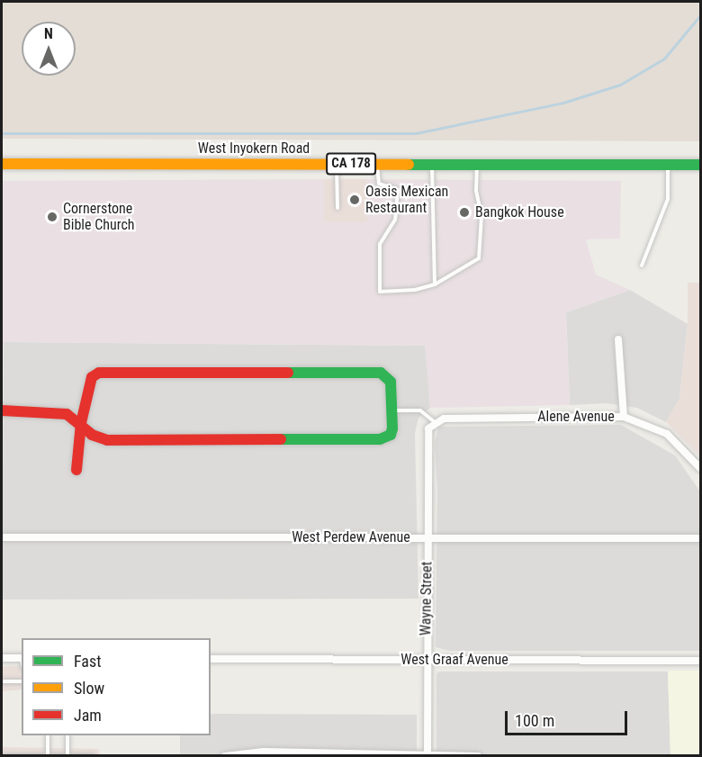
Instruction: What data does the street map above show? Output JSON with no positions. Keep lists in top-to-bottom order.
{
  "streets": {
    "street": [
      "West Inyokern Road",
      "CA 178",
      "Alene Avenue",
      "West Perdew Avenue",
      "Wayne Street",
      "West Graaf Avenue"
    ]
  },
  "crossings": [
    ["Alene Avenue", "Wayne Street"],
    ["West Perdew Avenue", "Wayne Street"],
    ["Wayne Street", "West Graaf Avenue"]
  ],
  "places": ["Oasis Mexican Restaurant", "Bangkok House", "Cornerstone Bible Church"],
  "legend": ["Fast", "Slow", "Jam"],
  "scale_bar": "100 m",
  "north": "top"
}
